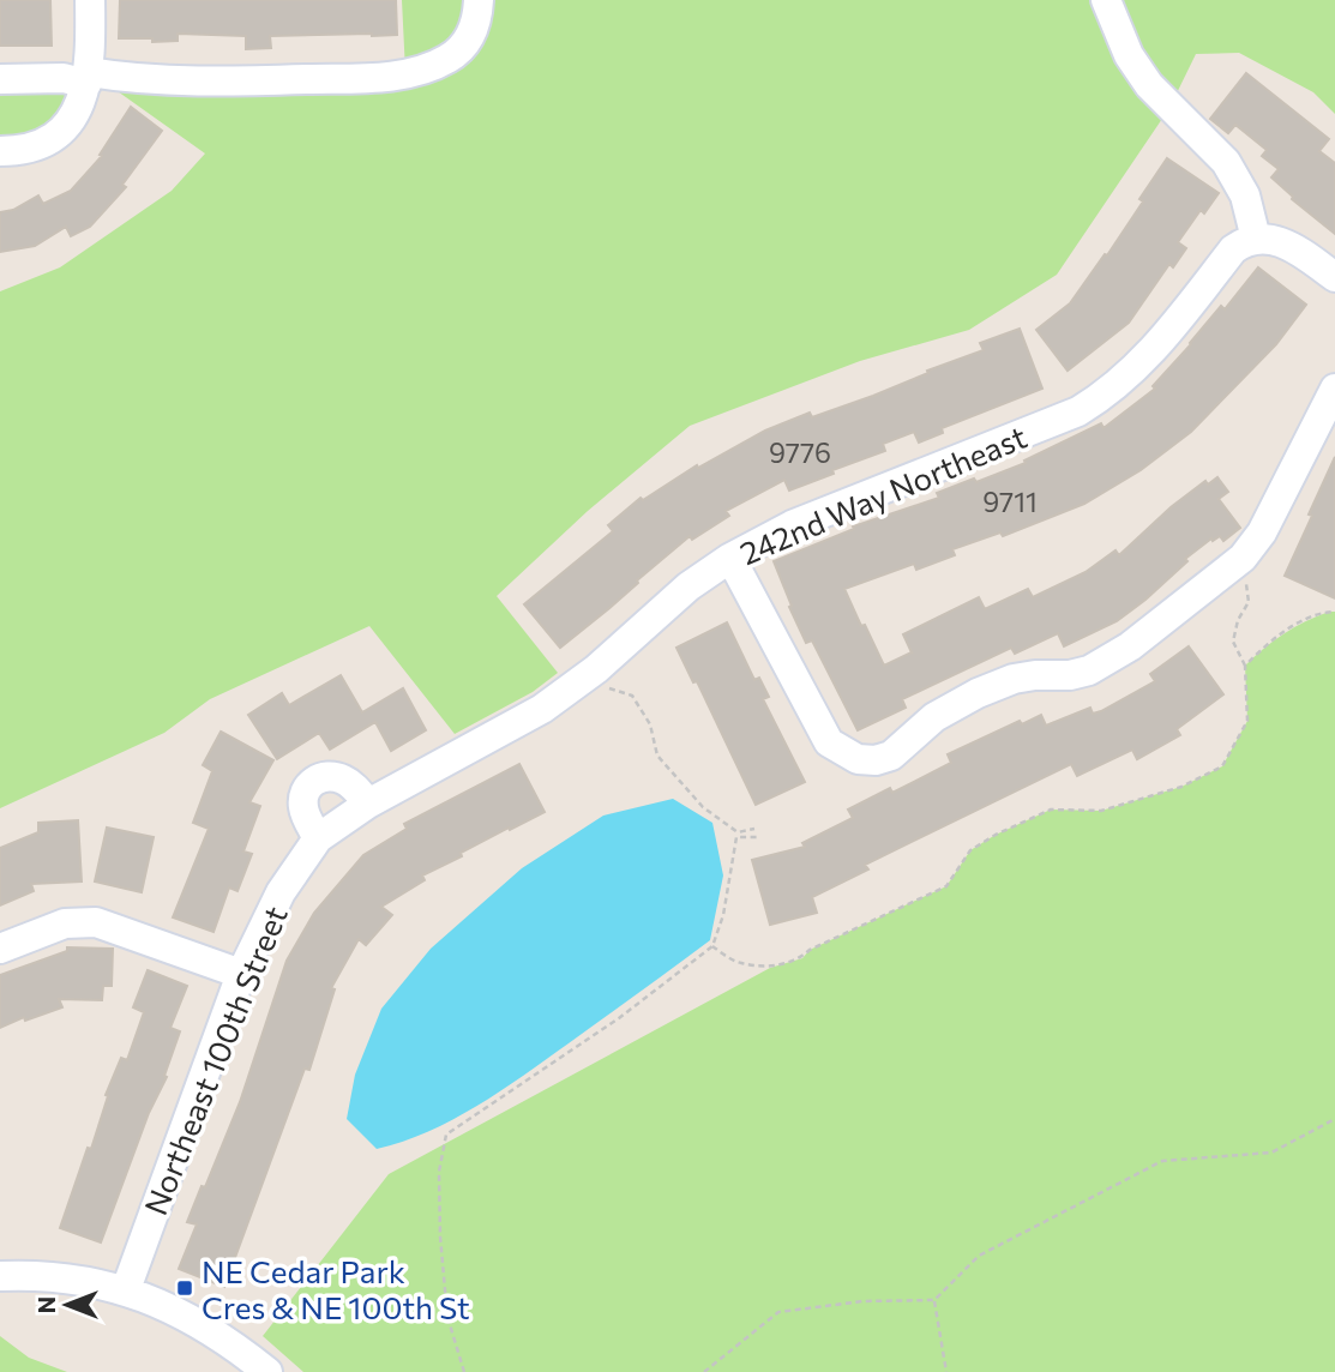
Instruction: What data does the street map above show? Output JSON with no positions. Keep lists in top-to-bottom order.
{
  "streets": {
    "street": ["242nd Way Northeast", "Northeast 100th Street"]
  },
  "crossings": [
    ["242nd Way Northeast", "Northeast 100th Street"]
  ],
  "places": {
    "transit": ["NE Cedar Park Cres & NE 100th St"]
  },
  "house_numbers": ["9776", "9711"],
  "north": "left"
}
